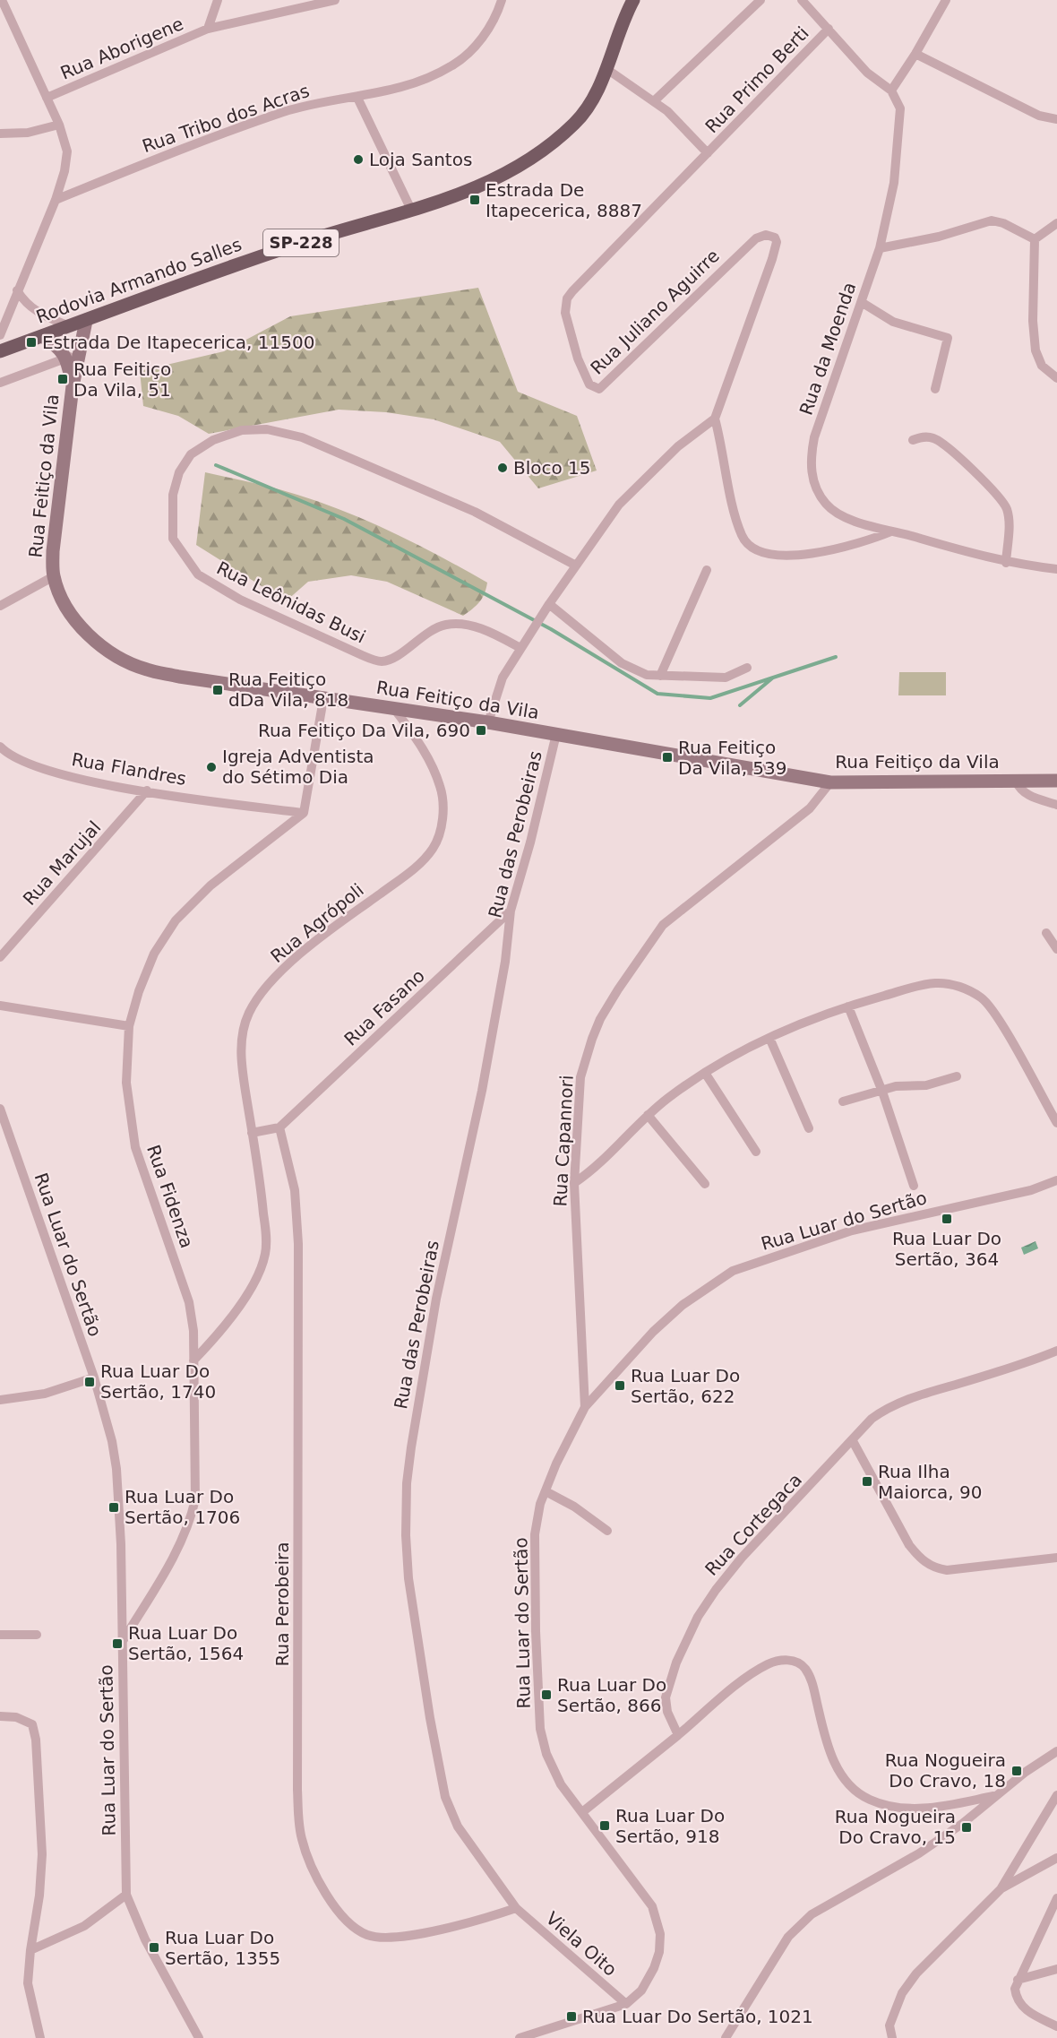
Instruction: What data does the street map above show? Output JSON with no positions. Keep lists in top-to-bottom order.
{
  "streets": {
    "main road": ["SP-228", "Rodovia Armando Salles"],
    "street": [
      "Rua Aborigene",
      "Rua Primo Berti",
      "Rua Tribo dos Acras",
      "Rua Juliano Aguirre",
      "Rua da Moenda",
      "Rua Feitiço da Vila",
      "Rua Leônidas Busi",
      "Rua Flandres",
      "Rua das Perobeiras",
      "Rua Marujal",
      "Rua Agrópoli",
      "Rua Fasano",
      "Rua Capannori",
      "Rua Fidenza",
      "Rua Luar do Sertão",
      "Rua Cortegaca",
      "Rua Perobeira",
      "Viela Oito"
    ]
  },
  "crossings": [
    ["Rua Primo Berti", "Rua Juliano Aguirre"],
    ["Rodovia Armando Salles", "Rua Feitiço da Vila"],
    ["Rua Feitiço da Vila", "Rua das Perobeiras"],
    ["Rua Feitiço da Vila", "Rua Agrópoli"],
    ["Rua Feitiço da Vila", "Rua Capannori"],
    ["Rua Flandres", "Rua Marujal"],
    ["Rua Flandres", "Rua Fidenza"],
    ["Rua das Perobeiras", "Rua Fasano"],
    ["Rua das Perobeiras", "Rua Perobeira"],
    ["Rua das Perobeiras", "Viela Oito"],
    ["Rua Agrópoli", "Rua Fidenza"],
    ["Rua Fasano", "Rua Perobeira"],
    ["Rua Capannori", "Rua Luar do Sertão"],
    ["Rua Fidenza", "Rua Luar do Sertão"],
    ["Rua Luar do Sertão", "Viela Oito"],
    ["Rua Perobeira", "Viela Oito"]
  ],
  "places": {
    "other": ["Loja Santos", "Bloco 15", "Igreja Adventista do Sétimo Dia"],
    "transit": [
      "Estrada De Itapecerica, 8887",
      "Estrada De Itapecerica, 11500",
      "Rua Feitiço Da Vila, 51",
      "Rua Feitiço dDa Vila, 818",
      "Rua Feitiço Da Vila, 690",
      "Rua Feitiço Da Vila, 539",
      "Rua Luar Do Sertão, 364",
      "Rua Luar Do Sertão, 1740",
      "Rua Luar Do Sertão, 622",
      "Rua Ilha Maiorca, 90",
      "Rua Luar Do Sertão, 1706",
      "Rua Luar Do Sertão, 1564",
      "Rua Luar Do Sertão, 866",
      "Rua Nogueira Do Cravo, 18",
      "Rua Luar Do Sertão, 918",
      "Rua Nogueira Do Cravo, 15",
      "Rua Luar Do Sertão, 1355",
      "Rua Luar Do Sertão, 1021"
    ]
  }
}
